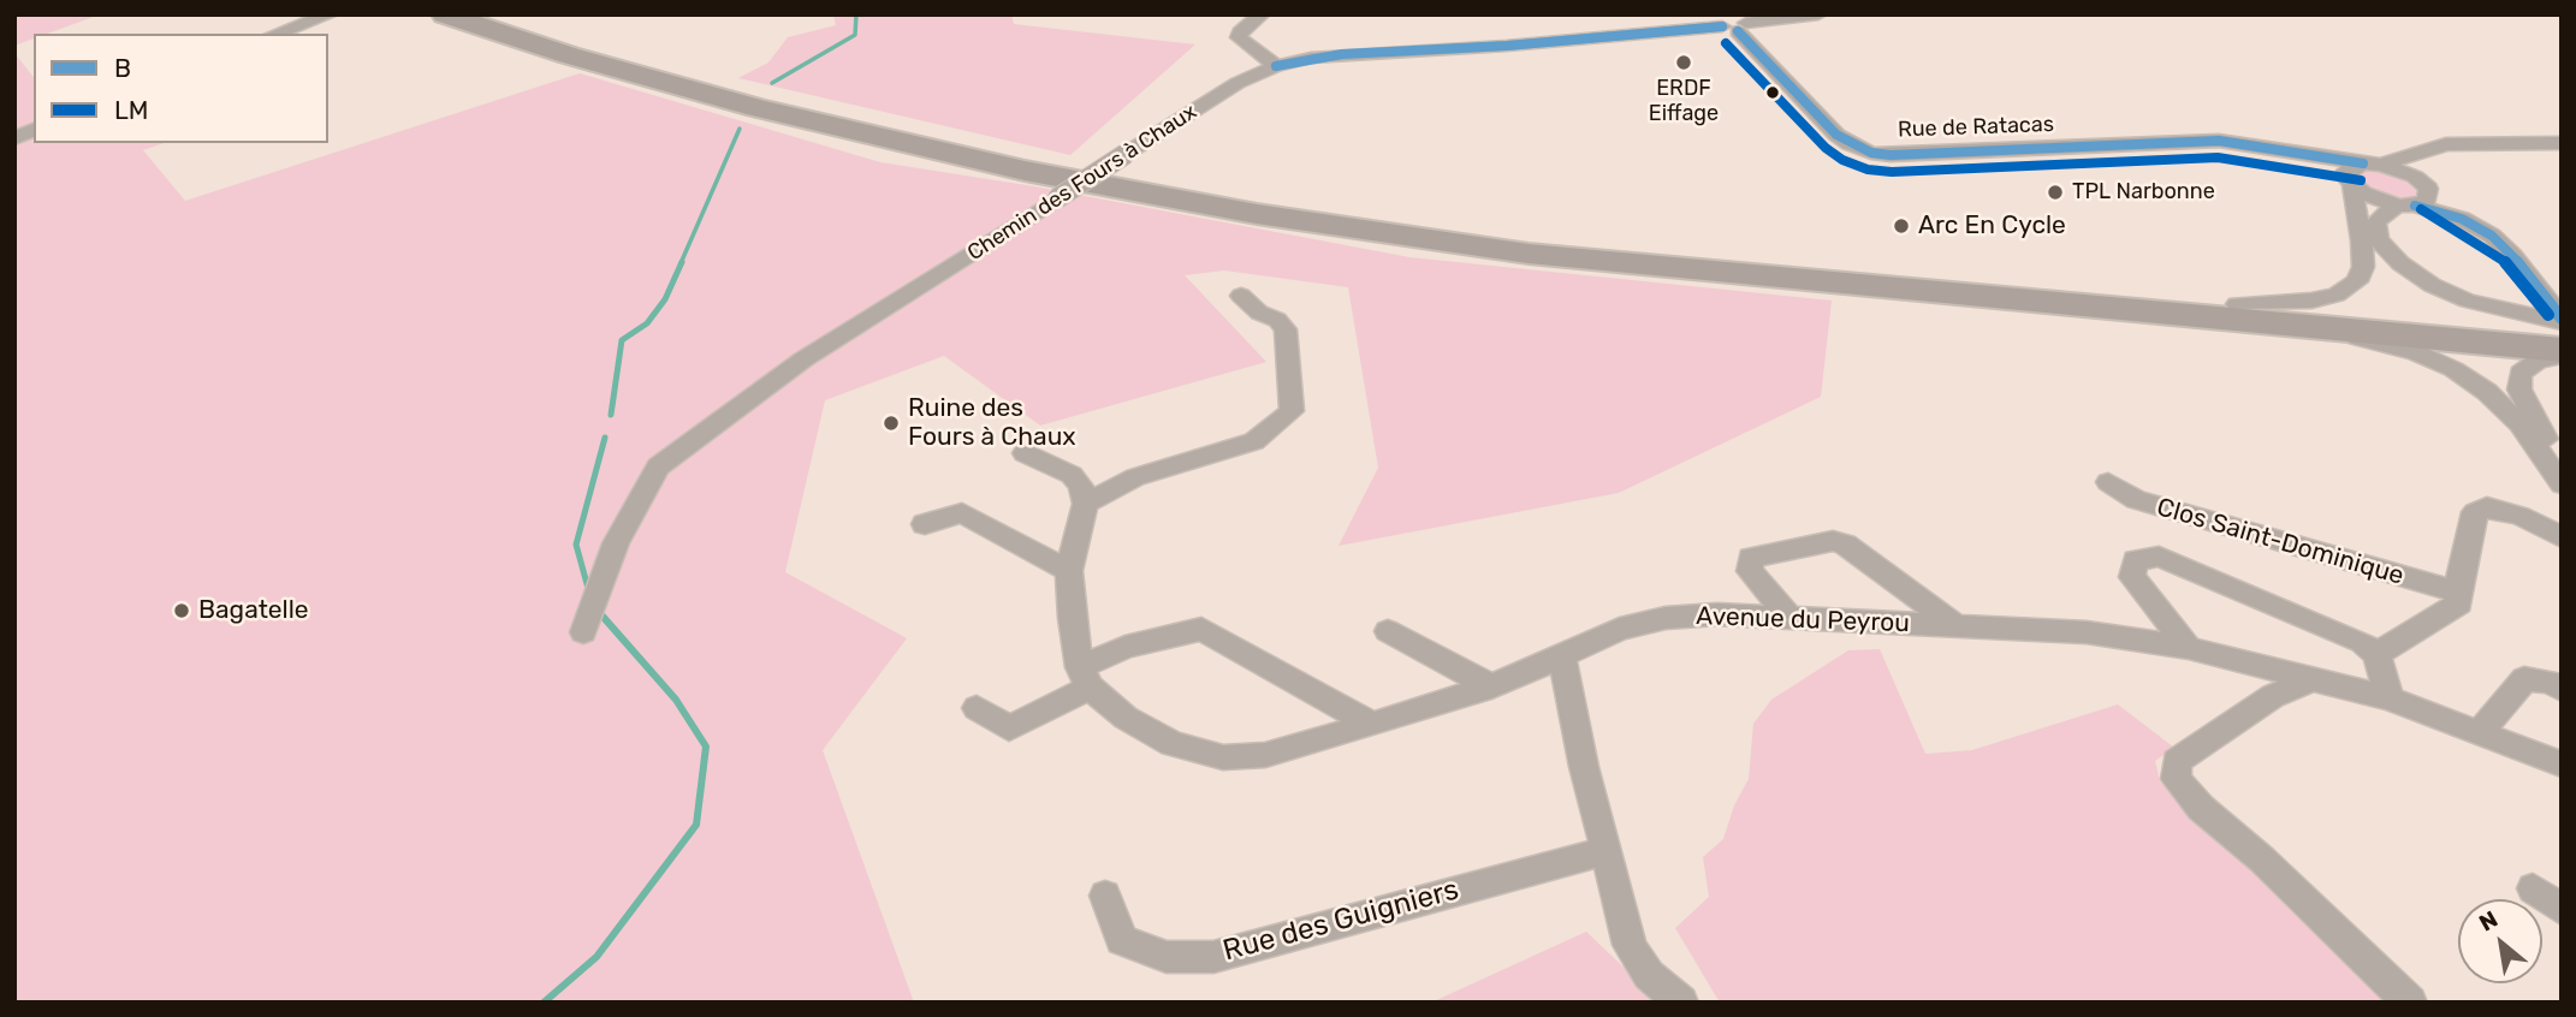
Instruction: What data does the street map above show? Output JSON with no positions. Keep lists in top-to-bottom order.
{
  "streets": {
    "street": [
      "Rue de Ratacas",
      "Chemin des Fours à Chaux",
      "Clos Saint-Dominique",
      "Avenue du Peyrou",
      "Rue des Guigniers"
    ]
  },
  "crossings": [
    ["Rue de Ratacas", "Chemin des Fours à Chaux"]
  ],
  "places": [
    "ERDF Eiffage",
    "TPL Narbonne",
    "Arc En Cycle",
    "Ruine des Fours à Chaux",
    "Bagatelle"
  ],
  "lines": ["transit line B", "transit line LM"],
  "legend": ["B", "LM"],
  "north": "top left"
}
